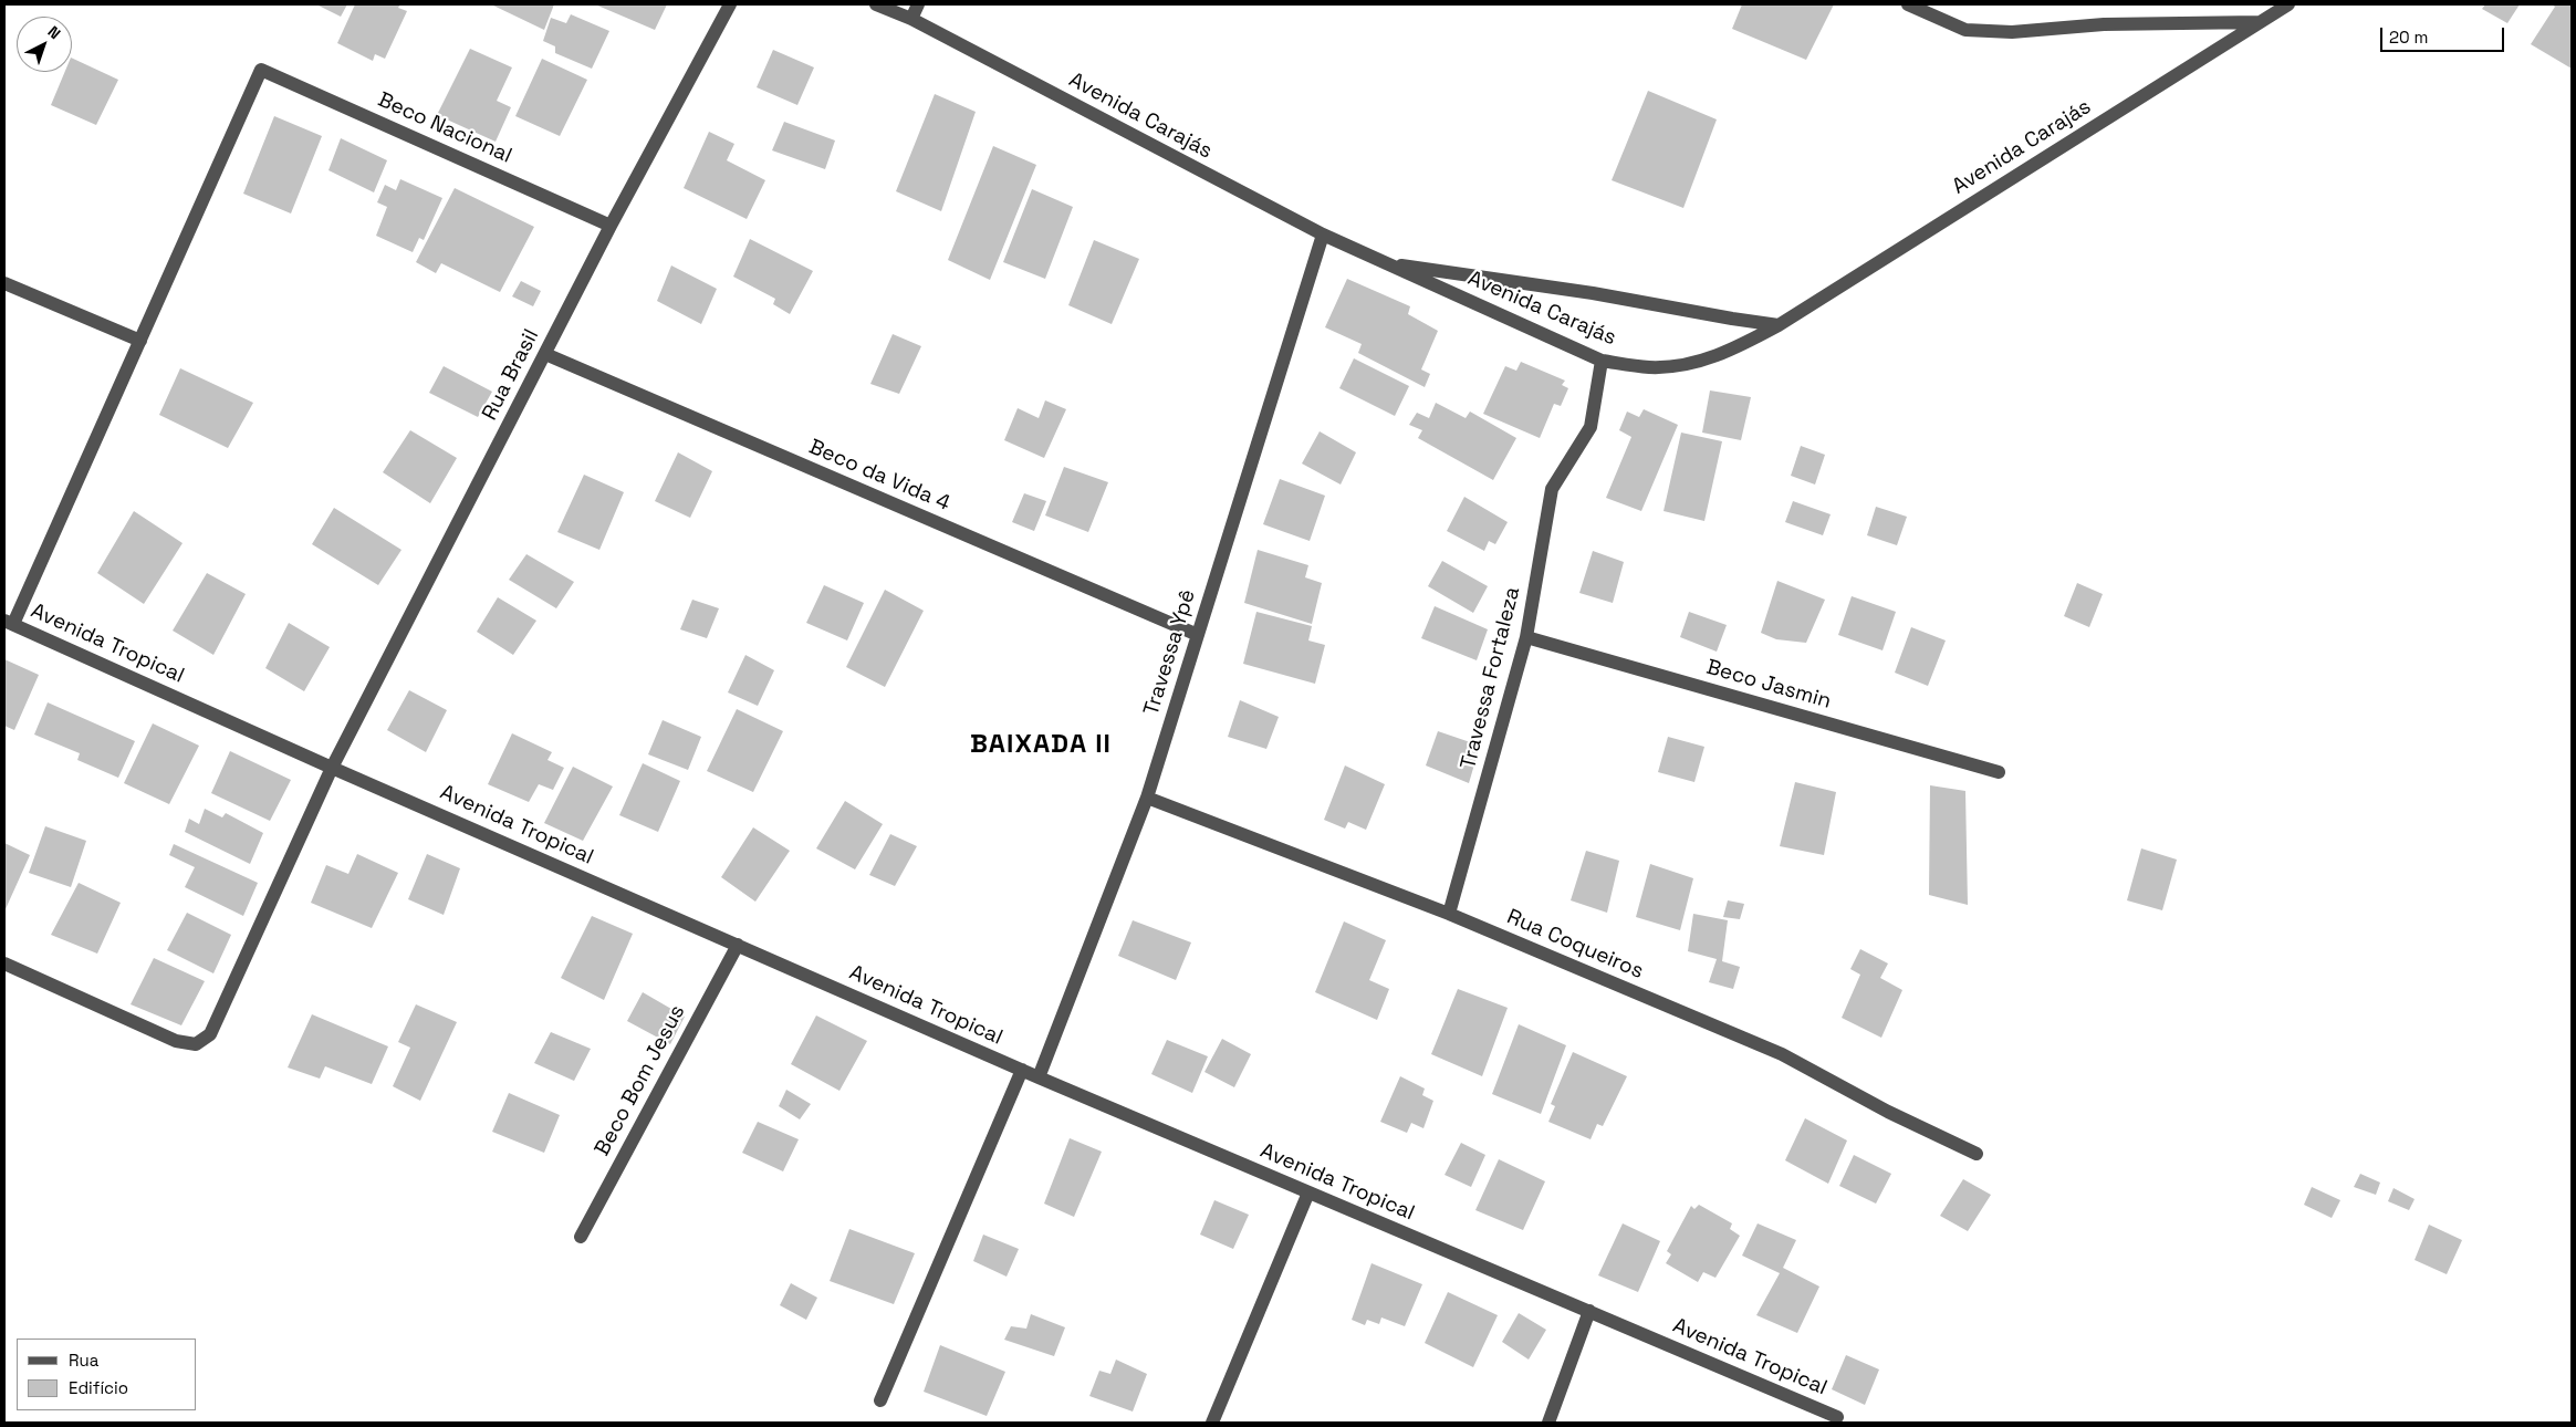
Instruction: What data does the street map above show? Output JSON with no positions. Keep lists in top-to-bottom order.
{
  "streets": {
    "street": [
      "Avenida Carajás",
      "Beco Nacional",
      "Rua Brasil",
      "Beco da Vida 4",
      "Avenida Tropical",
      "Travessa Ypê",
      "Travessa Fortaleza",
      "Beco Jasmin",
      "Rua Coqueiros",
      "Beco Bom Jesus"
    ]
  },
  "crossings": [
    ["Avenida Carajás", "Travessa Ypê"],
    ["Avenida Carajás", "Travessa Fortaleza"],
    ["Beco Nacional", "Rua Brasil"],
    ["Rua Brasil", "Beco da Vida 4"],
    ["Rua Brasil", "Avenida Tropical"],
    ["Beco da Vida 4", "Travessa Ypê"],
    ["Avenida Tropical", "Travessa Ypê"],
    ["Avenida Tropical", "Beco Bom Jesus"],
    ["Travessa Ypê", "Rua Coqueiros"],
    ["Travessa Fortaleza", "Beco Jasmin"],
    ["Travessa Fortaleza", "Rua Coqueiros"]
  ],
  "districts": ["BAIXADA II"],
  "legend": ["Rua", "Edifício"],
  "scale_bar": "20 m",
  "north": "top right"
}
